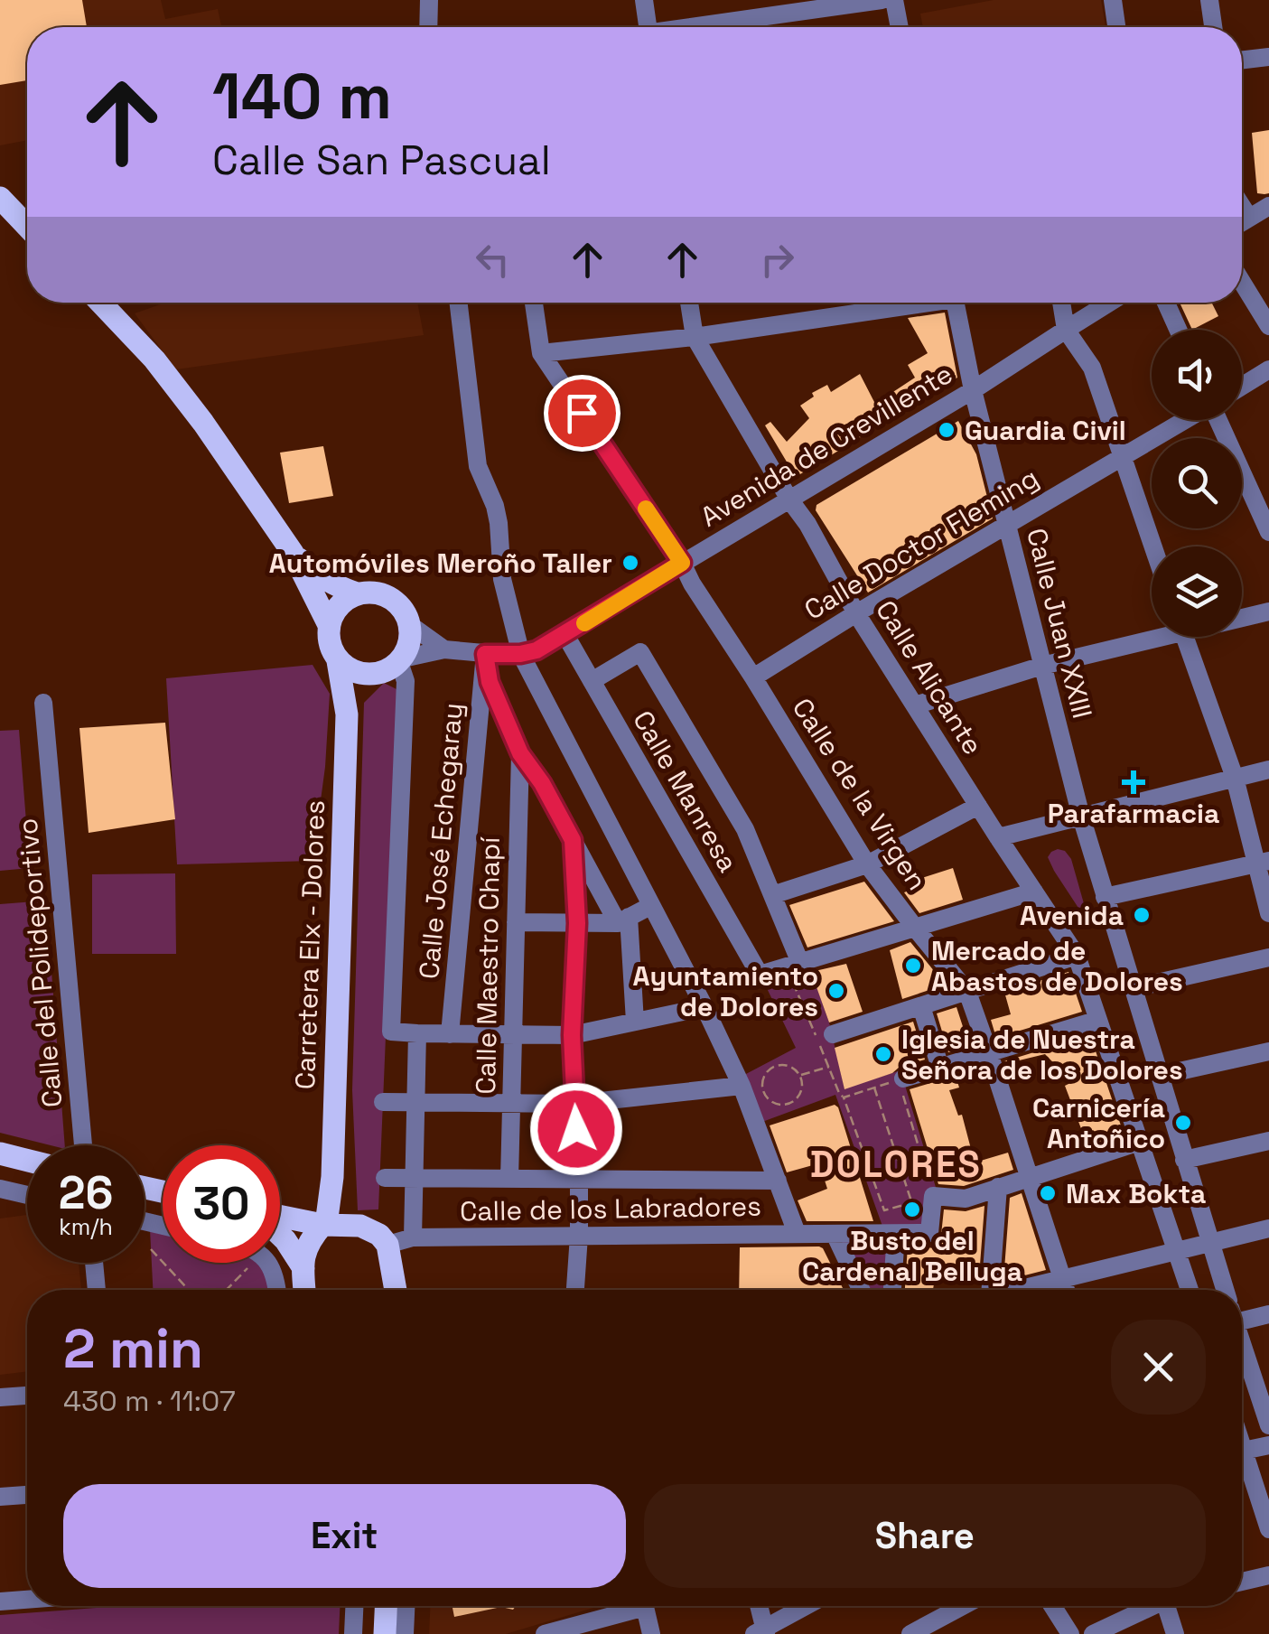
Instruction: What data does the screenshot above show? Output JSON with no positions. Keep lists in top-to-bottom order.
{
  "streets": {
    "main road": ["Carretera Elx - Dolores"],
    "street": [
      "Avenida de Crevillente",
      "Calle Doctor Fleming",
      "Calle Juan XXIII",
      "Calle Alicante",
      "Calle Manresa",
      "Calle de la Virgen",
      "Calle José Echegaray",
      "Calle del Polideportivo",
      "Calle Maestro Chapí",
      "Calle de los Labradores"
    ]
  },
  "crossings": [
    ["Avenida de Crevillente", "Calle Juan XXIII"],
    ["Avenida de Crevillente", "Calle Alicante"],
    ["Avenida de Crevillente", "Calle Manresa"],
    ["Avenida de Crevillente", "Calle de la Virgen"],
    ["Avenida de Crevillente", "Calle José Echegaray"],
    ["Avenida de Crevillente", "Carretera Elx - Dolores"],
    ["Calle Doctor Fleming", "Calle Juan XXIII"],
    ["Calle Doctor Fleming", "Calle Alicante"],
    ["Calle Doctor Fleming", "Calle de la Virgen"]
  ],
  "districts": ["DOLORES"],
  "places": {
    "other": [
      "Guardia Civil",
      "Automóviles Meroño Taller",
      "Avenida",
      "Mercado de Abastos de Dolores",
      "Ayuntamiento de Dolores",
      "Iglesia de Nuestra Señora de los Dolores",
      "Carnicería Antoñico",
      "Max Bokta",
      "Busto del Cardenal Belluga"
    ],
    "health": ["Parafarmacia"]
  },
  "page": {
    "turn": ["140 m", "Calle San Pascual"],
    "speed": "26 km/h",
    "limit": "30",
    "heading": ["2 min", "430 m · 11:07"],
    "buttons": ["Exit", "Share"]
  }
}
